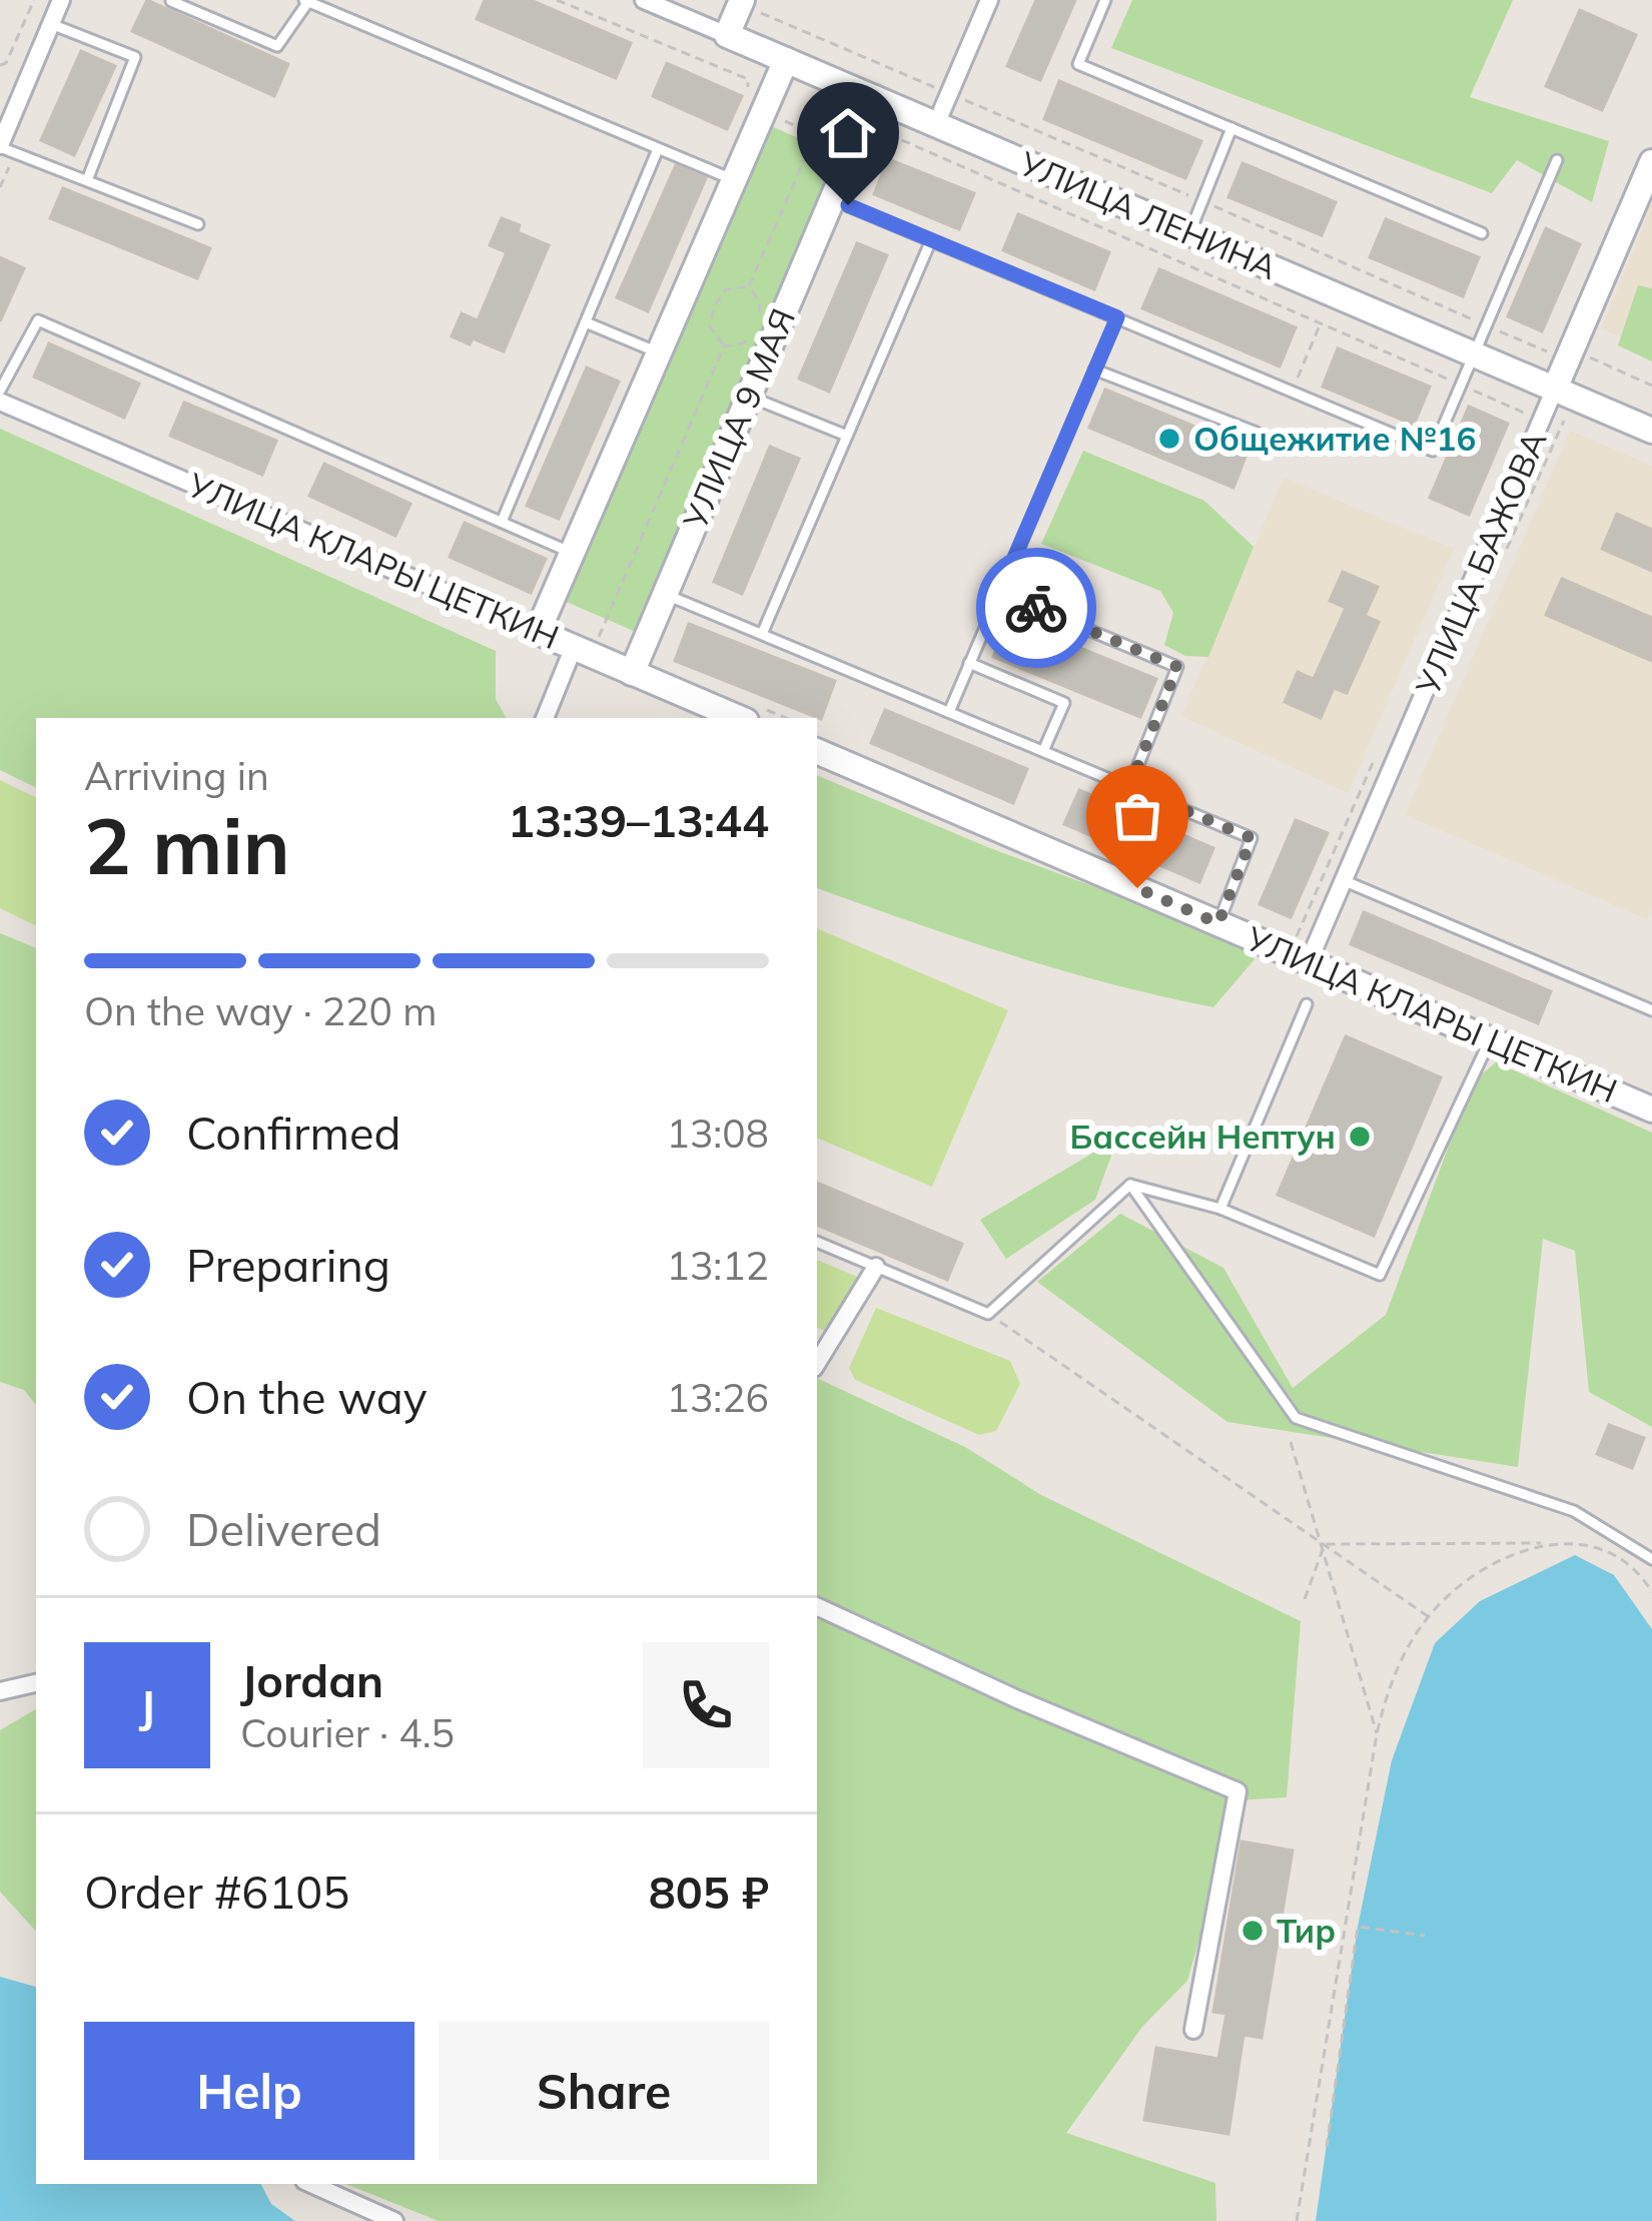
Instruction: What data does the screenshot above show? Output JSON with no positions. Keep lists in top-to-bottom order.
{
  "streets": {
    "street": [
      "УЛИЦА ЛЕНИНА",
      "УЛИЦА 9 МАЯ",
      "УЛИЦА КЛАРЫ ЦЕТКИН",
      "УЛИЦА БАЖОВА"
    ]
  },
  "crossings": [
    ["УЛИЦА ЛЕНИНА", "УЛИЦА 9 МАЯ"],
    ["УЛИЦА ЛЕНИНА", "УЛИЦА БАЖОВА"],
    ["УЛИЦА 9 МАЯ", "УЛИЦА КЛАРЫ ЦЕТКИН"],
    ["УЛИЦА КЛАРЫ ЦЕТКИН", "УЛИЦА БАЖОВА"]
  ],
  "places": ["Общежитие №16", "Бассейн Нептун", "Тир"],
  "page": {
    "heading": ["2 min", "Arriving in", "13:39–13:44"],
    "panel": [
      "Jordan",
      "Courier · 4.5",
      "Order #6105",
      "805 ₽"
    ],
    "bar": "On the way · 220 m",
    "list": [
      ["Confirmed", "13:08"],
      ["Preparing", "13:12"],
      ["On the way", "13:26"],
      "Delivered"
    ],
    "round": "J",
    "buttons": ["Help", "Share"]
  }
}
